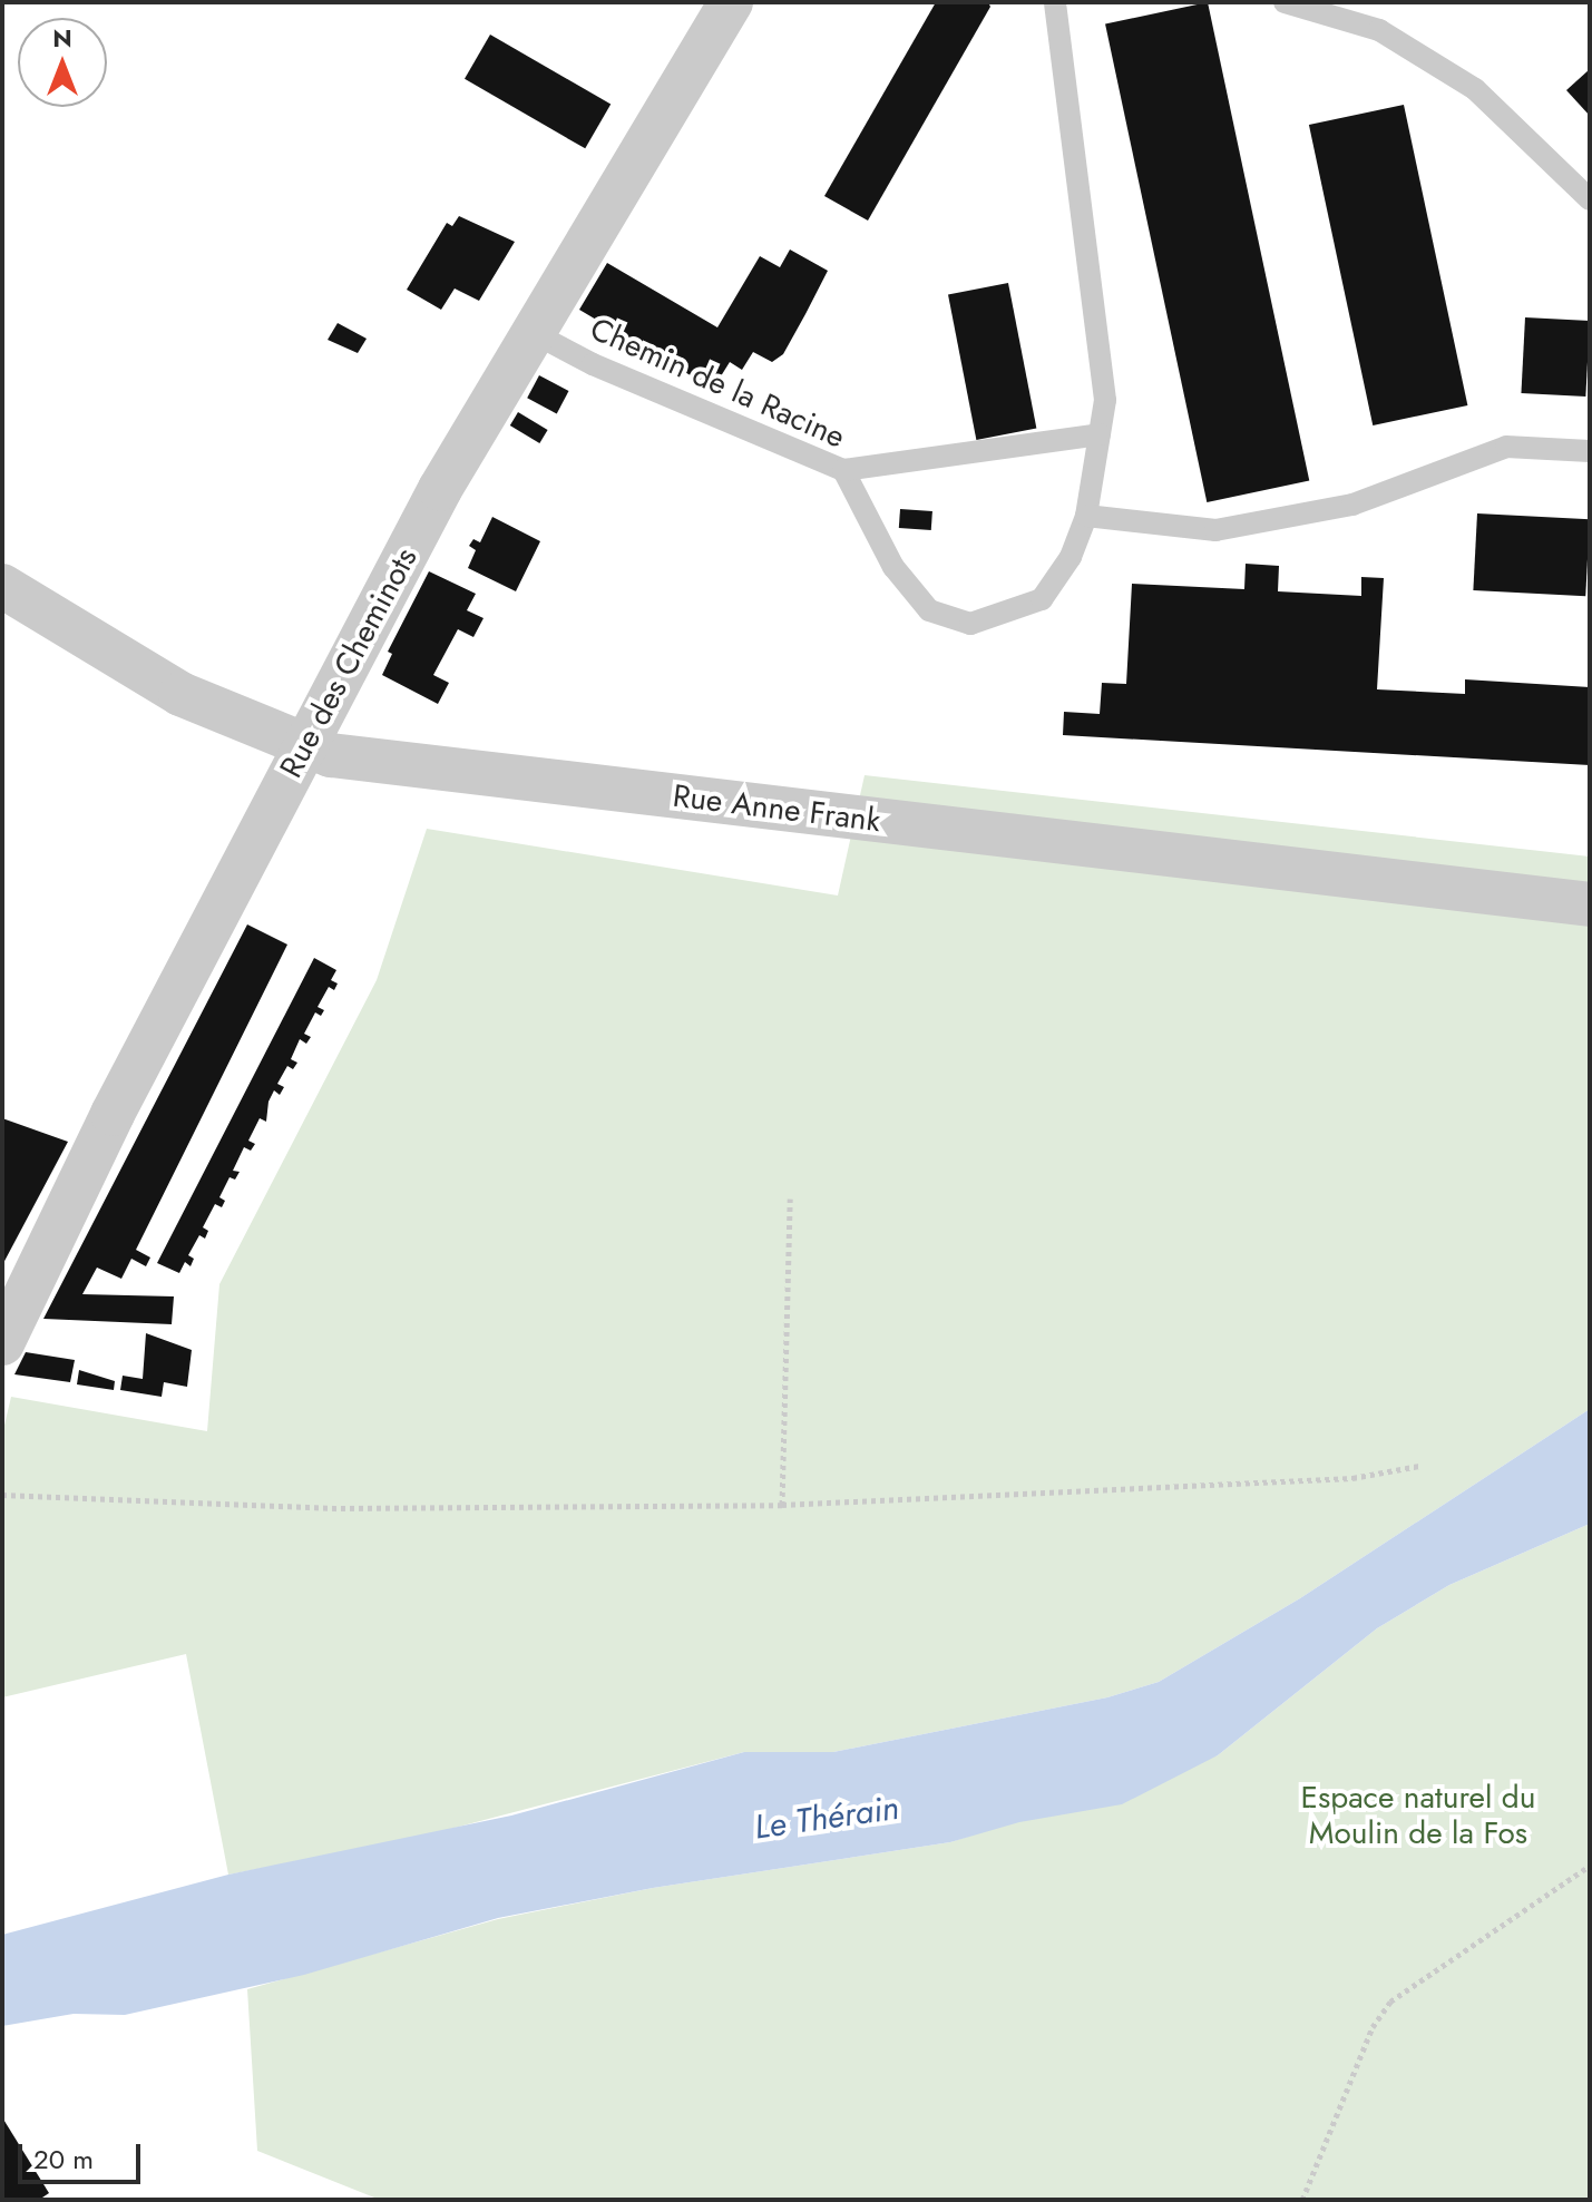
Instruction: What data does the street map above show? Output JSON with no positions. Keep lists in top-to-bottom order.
{
  "streets": {
    "street": ["Rue des Cheminots", "Rue Anne Frank"],
    "lane": ["Chemin de la Racine"]
  },
  "crossings": [
    ["Chemin de la Racine", "Rue des Cheminots"],
    ["Rue des Cheminots", "Rue Anne Frank"]
  ],
  "water": ["Le Thérain"],
  "parks": ["Espace naturel du Moulin de la Fos"],
  "scale_bar": "20 m",
  "north": "top"
}
